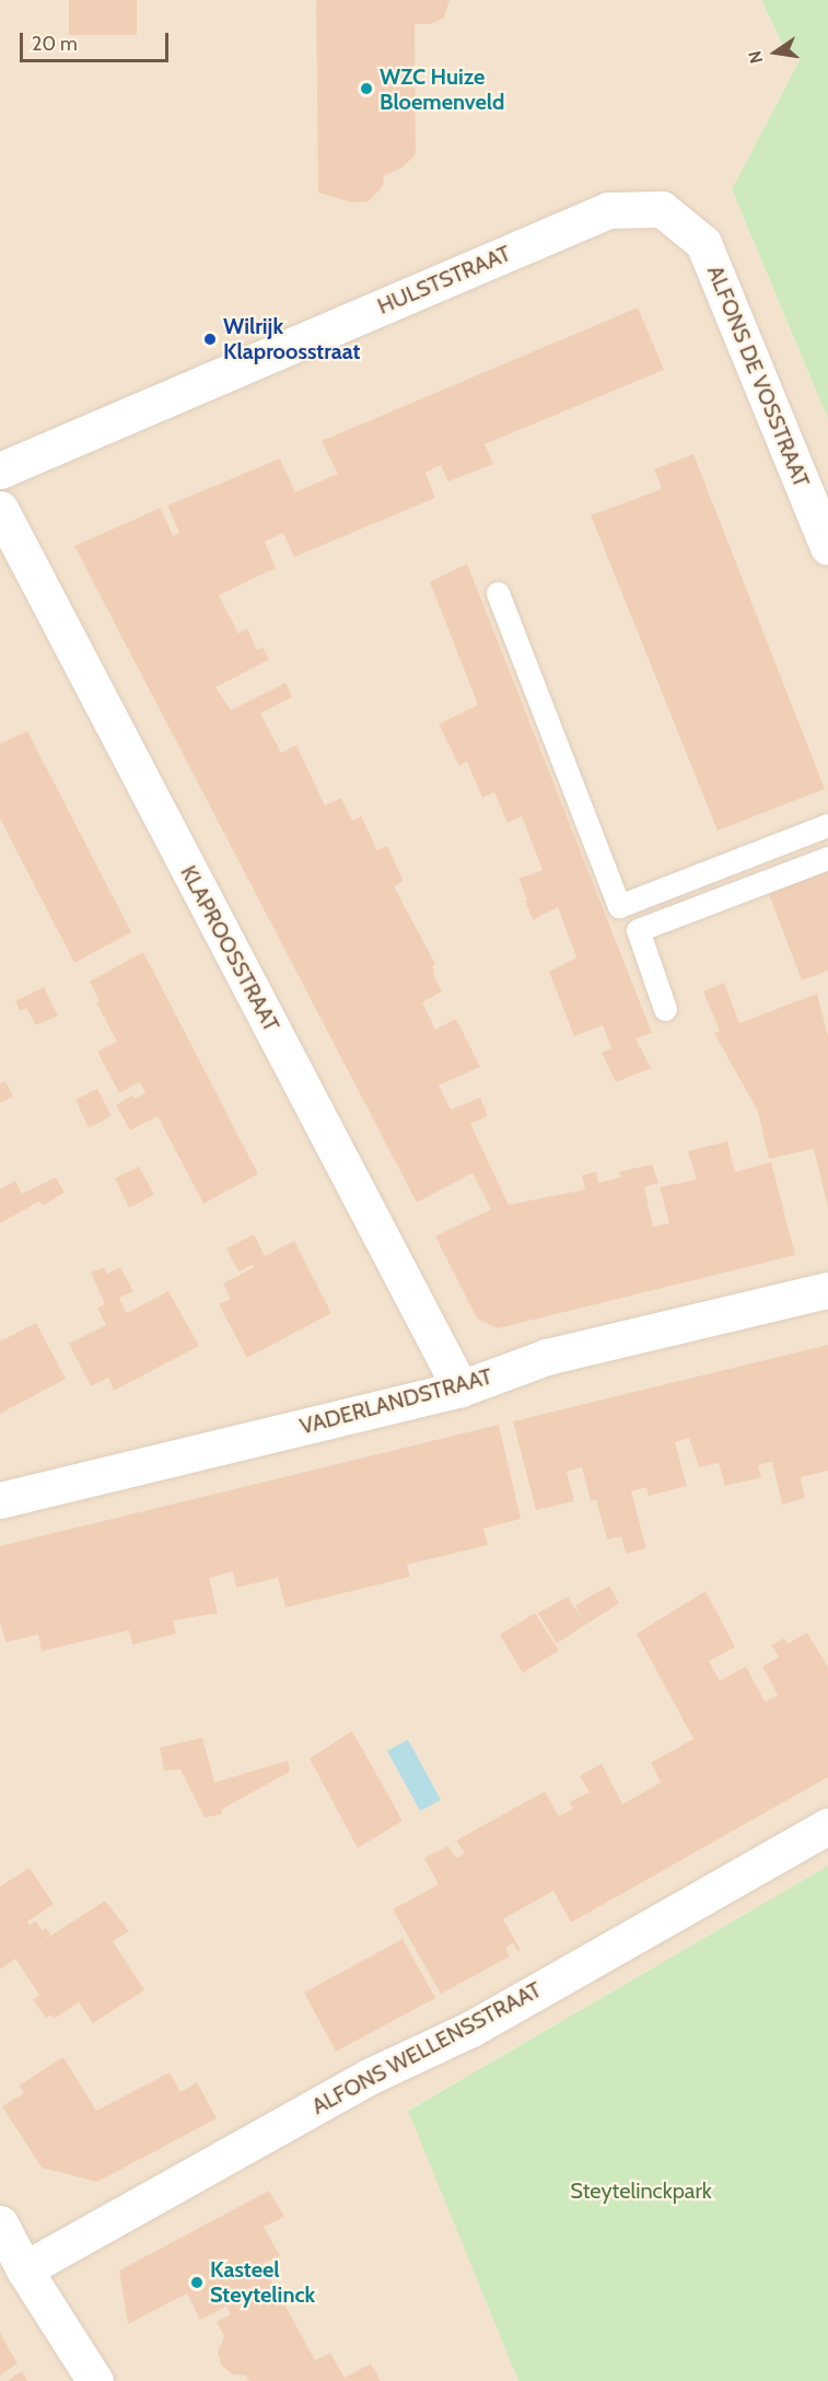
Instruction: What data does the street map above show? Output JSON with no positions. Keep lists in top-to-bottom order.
{
  "streets": {
    "street": [
      "HULSTSTRAAT",
      "ALFONS DE VOSSTRAAT",
      "KLAPROOSSTRAAT",
      "VADERLANDSTRAAT",
      "ALFONS WELLENSSTRAAT"
    ]
  },
  "crossings": [
    ["HULSTSTRAAT", "ALFONS DE VOSSTRAAT"],
    ["KLAPROOSSTRAAT", "VADERLANDSTRAAT"]
  ],
  "parks": ["Steytelinckpark"],
  "places": ["WZC Huize Bloemenveld", "Wilrijk Klaproosstraat", "Kasteel Steytelinck"],
  "scale_bar": "20 m",
  "north": "left"
}
